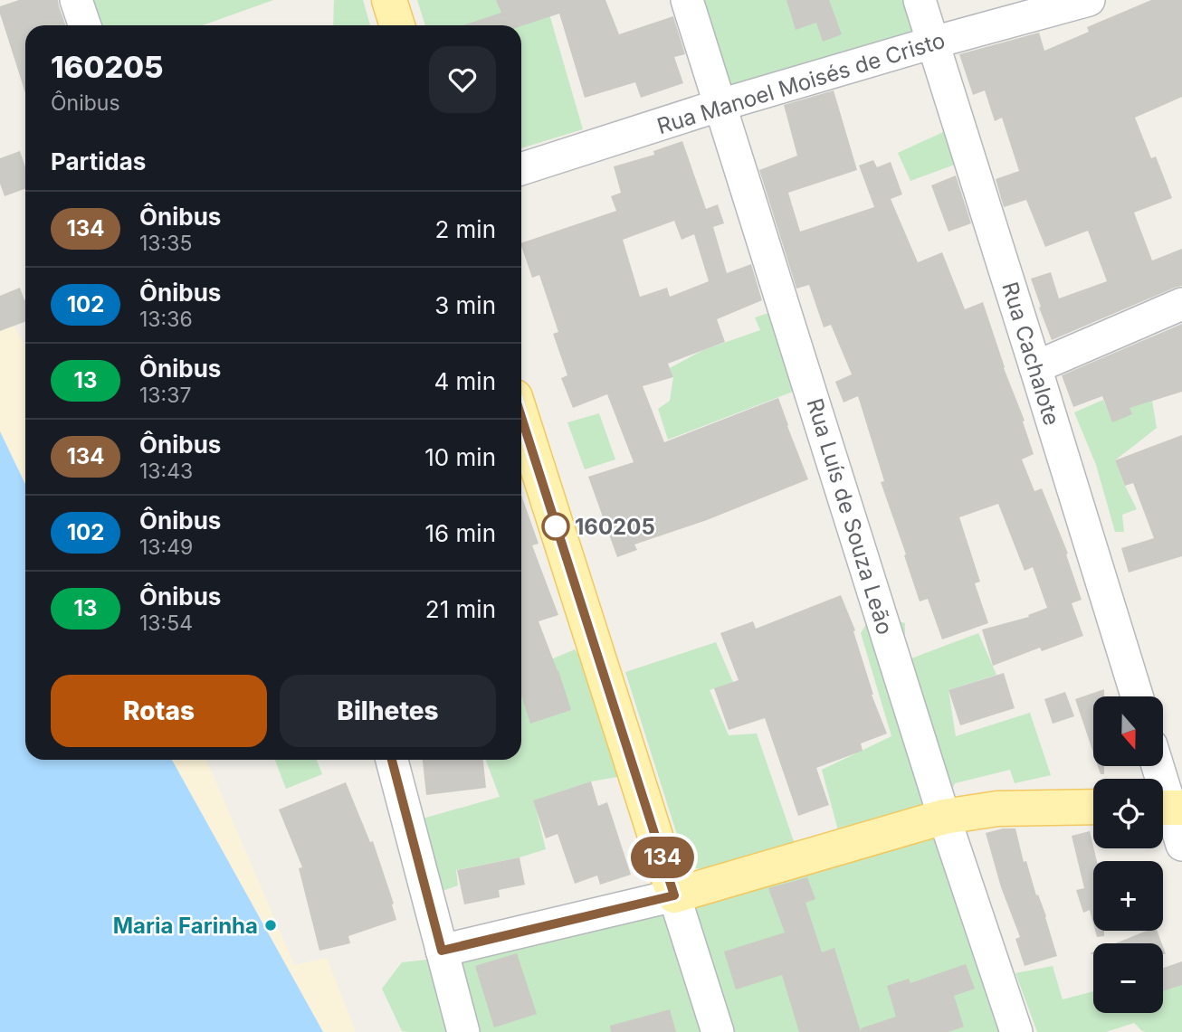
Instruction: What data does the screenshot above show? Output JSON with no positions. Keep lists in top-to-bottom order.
{
  "streets": {
    "street": ["Rua Manoel Moisés de Cristo", "Rua Cachalote", "Rua Luís de Souza Leão"]
  },
  "crossings": [
    ["Rua Manoel Moisés de Cristo", "Rua Cachalote"],
    ["Rua Manoel Moisés de Cristo", "Rua Luís de Souza Leão"]
  ],
  "places": ["160205", "Maria Farinha"],
  "lines": ["bus line 134"],
  "north": "bottom",
  "page": {
    "on_map": "134",
    "heading": [
      ["160205", "Ônibus"],
      "Partidas"
    ],
    "list": [
      {
        "mark": "134",
        "name": "Ônibus",
        "note": "13:35",
        "value": "2 min"
      },
      {
        "mark": "102",
        "name": "Ônibus",
        "note": "13:36",
        "value": "3 min"
      },
      {
        "mark": "13",
        "name": "Ônibus",
        "note": "13:37",
        "value": "4 min"
      },
      {
        "mark": "134",
        "name": "Ônibus",
        "note": "13:43",
        "value": "10 min"
      },
      {
        "mark": "102",
        "name": "Ônibus",
        "note": "13:49",
        "value": "16 min"
      },
      {
        "mark": "13",
        "name": "Ônibus",
        "note": "13:54",
        "value": "21 min"
      }
    ],
    "buttons": ["Rotas", "Bilhetes"],
    "map_buttons": ["+", "−"]
  }
}
